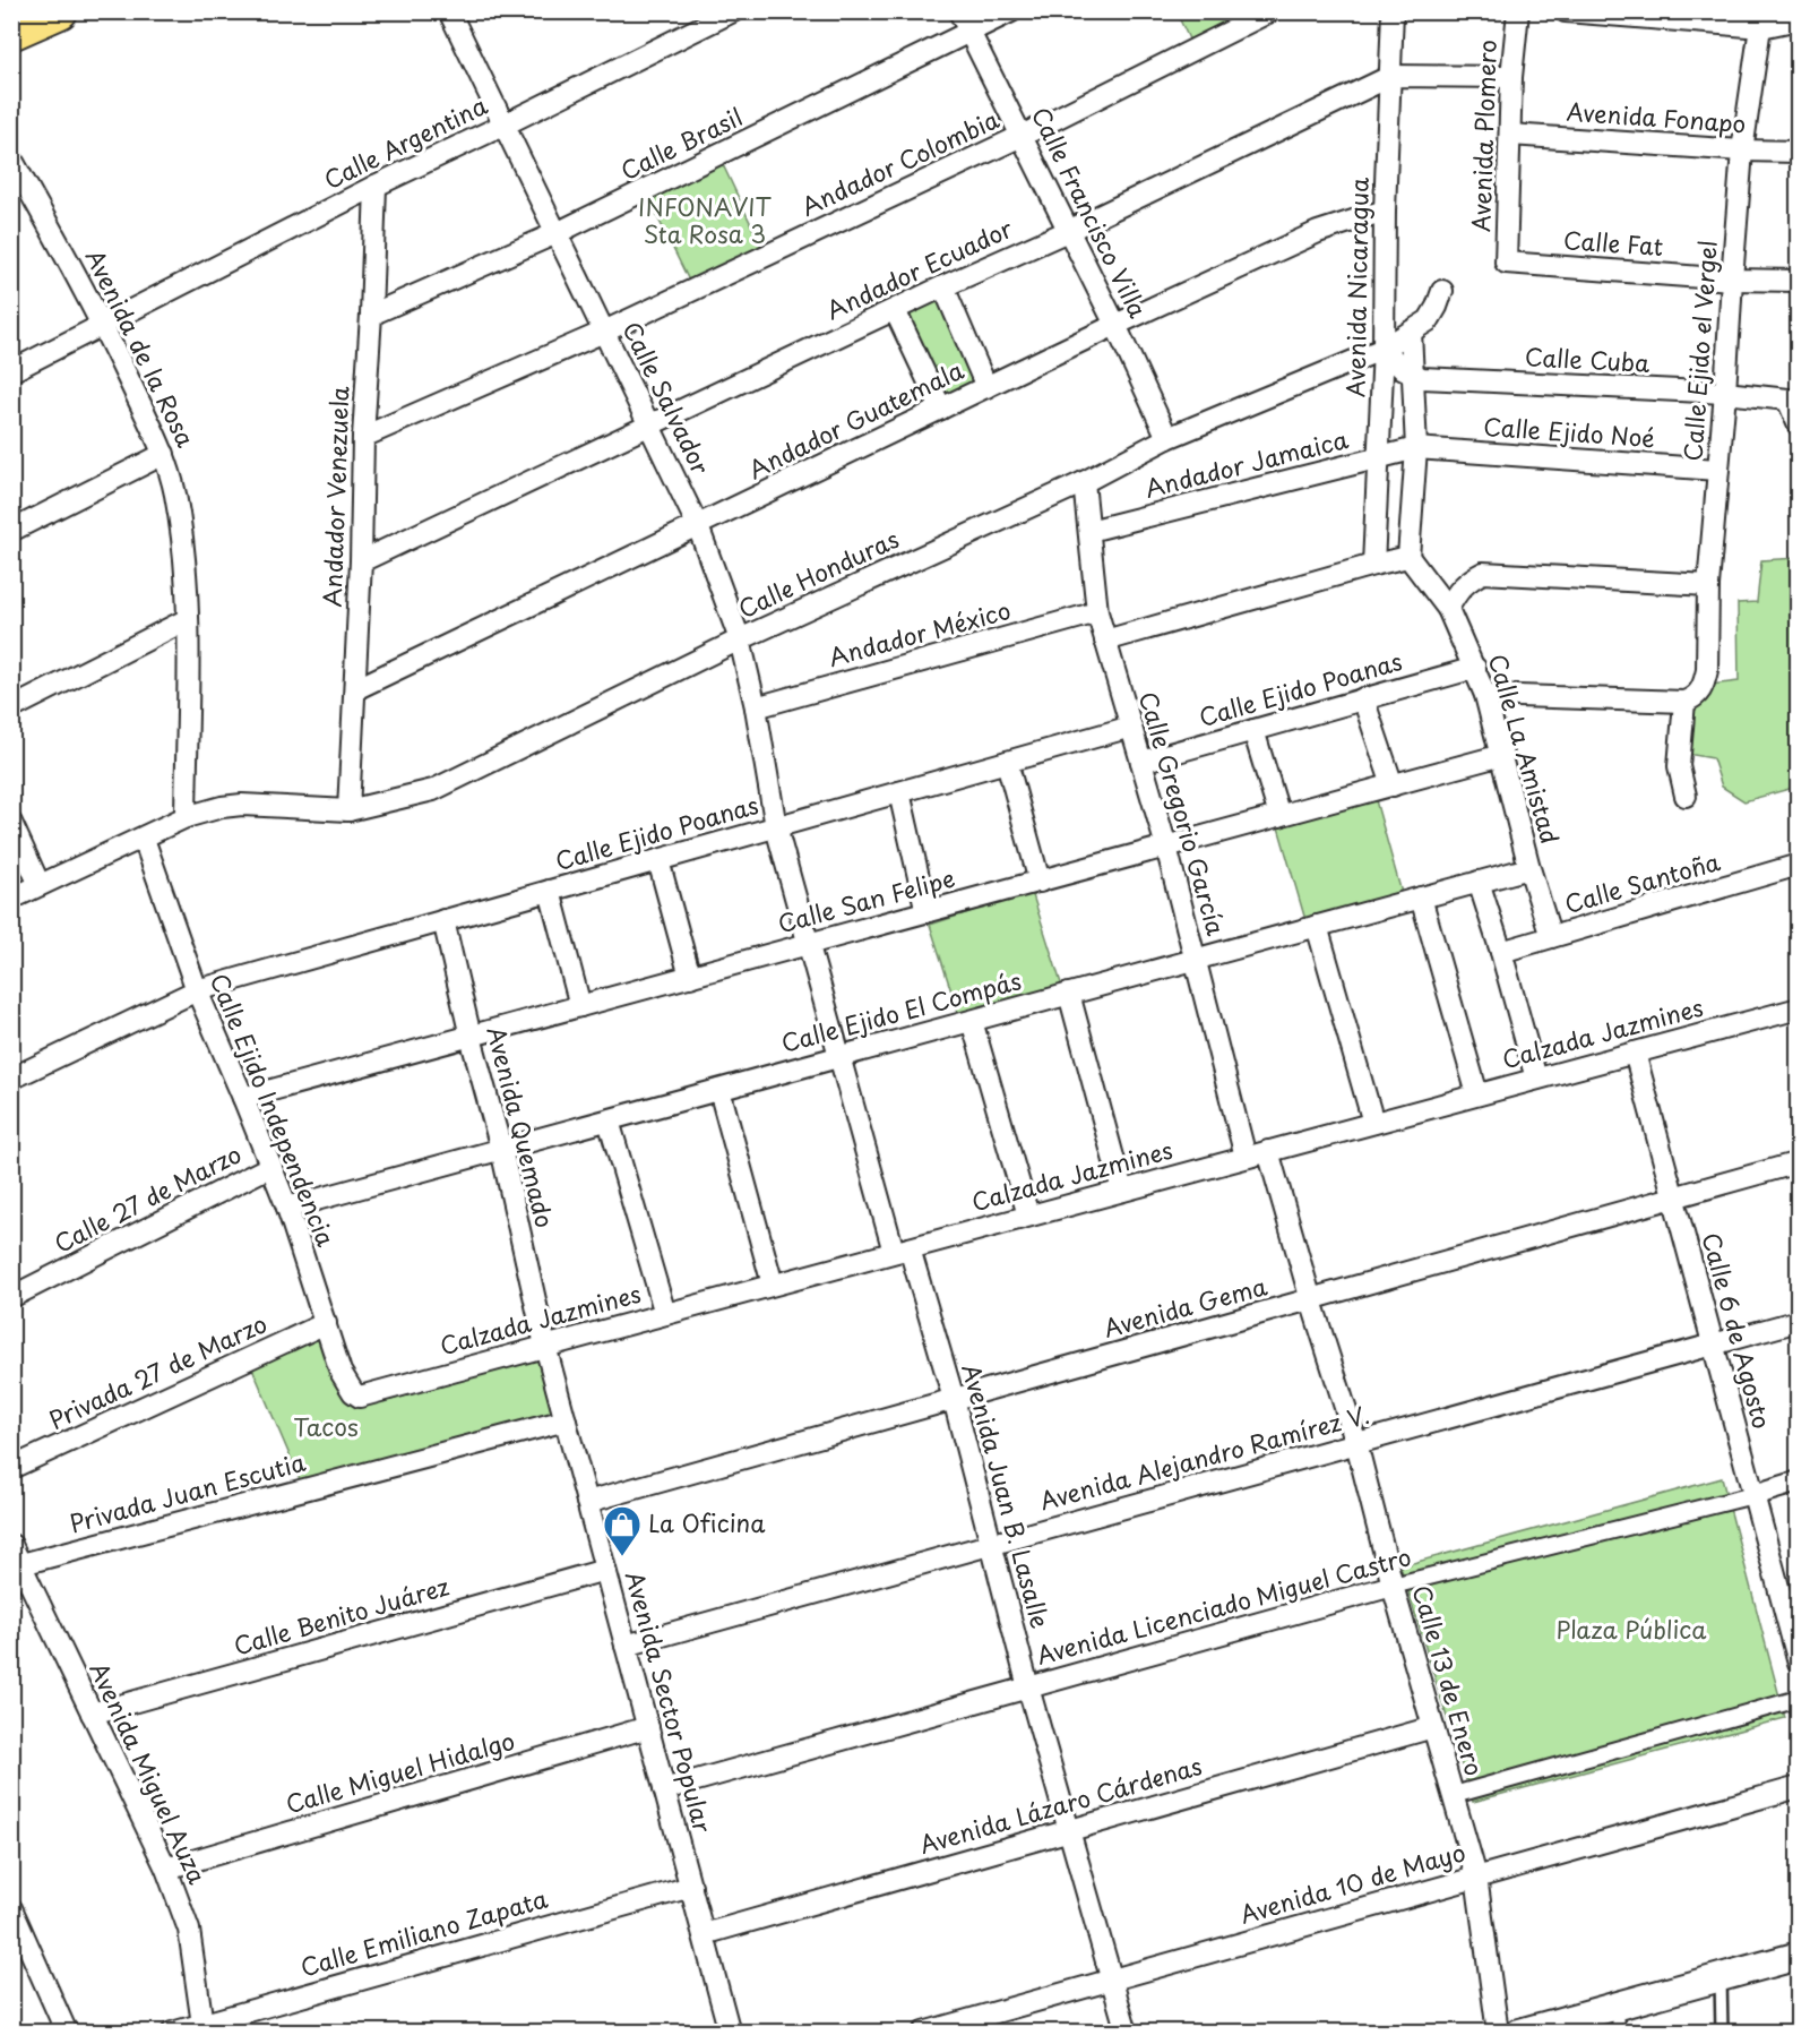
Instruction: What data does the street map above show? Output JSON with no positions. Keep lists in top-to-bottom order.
{
  "streets": {
    "street": [
      "Avenida Fonapo",
      "Avenida Plomero",
      "Calle Argentina",
      "Calle Brasil",
      "Andador Colombia",
      "Calle Francisco Villa",
      "Calle Fat",
      "Andador Ecuador",
      "Avenida Nicaragua",
      "Avenida de la Rosa",
      "Calle Ejido el Vergel",
      "Calle Cuba",
      "Calle Salvador",
      "Andador Guatemala",
      "Calle Ejido Noé",
      "Andador Jamaica",
      "Andador Venezuela",
      "Calle Honduras",
      "Andador México",
      "Calle Ejido Poanas",
      "Calle La Amistad",
      "Calle Gregorio García",
      "Calle Santoña",
      "Calle San Felipe",
      "Calle Ejido El Compás",
      "Calzada Jazmines",
      "Calle Ejido Independencia",
      "Avenida Quemado",
      "Calle 27 de Marzo",
      "Avenida Gema",
      "Calle 6 de Agosto",
      "Privada 27 de Marzo",
      "Avenida Alejandro Ramírez V.",
      "Privada Juan Escutia",
      "Avenida Juan B. Lasalle",
      "Avenida Licenciado Miguel Castro",
      "Calle Benito Juárez",
      "Calle 13 de Enero",
      "Avenida Sector Popular",
      "Avenida Miguel Auza",
      "Calle Miguel Hidalgo",
      "Avenida Lázaro Cárdenas",
      "Avenida 10 de Mayo",
      "Calle Emiliano Zapata"
    ]
  },
  "crossings": [
    ["Avenida Fonapo", "Avenida Plomero"],
    ["Avenida Fonapo", "Calle Ejido el Vergel"],
    ["Avenida Plomero", "Calle Fat"],
    ["Avenida Plomero", "Andador Ecuador"],
    ["Calle Argentina", "Avenida de la Rosa"],
    ["Calle Argentina", "Calle Salvador"],
    ["Calle Argentina", "Andador Venezuela"],
    ["Calle Brasil", "Calle Francisco Villa"],
    ["Calle Brasil", "Calle Salvador"],
    ["Calle Brasil", "Andador Venezuela"],
    ["Andador Colombia", "Calle Francisco Villa"],
    ["Andador Colombia", "Calle Salvador"],
    ["Andador Colombia", "Andador Venezuela"],
    ["Calle Francisco Villa", "Andador Ecuador"],
    ["Calle Francisco Villa", "Andador Guatemala"],
    ["Calle Francisco Villa", "Calle Honduras"],
    ["Calle Fat", "Calle Ejido el Vergel"],
    ["Andador Ecuador", "Avenida Nicaragua"],
    ["Andador Ecuador", "Calle Salvador"],
    ["Andador Ecuador", "Andador Venezuela"],
    ["Avenida Nicaragua", "Calle Cuba"],
    ["Avenida Nicaragua", "Andador Guatemala"],
    ["Avenida Nicaragua", "Andador Jamaica"],
    ["Avenida Nicaragua", "Calle Honduras"],
    ["Avenida de la Rosa", "Calle Honduras"],
    ["Calle Ejido el Vergel", "Calle Cuba"],
    ["Calle Ejido el Vergel", "Calle Ejido Noé"],
    ["Calle Cuba", "Calle Honduras"],
    ["Calle Salvador", "Andador Guatemala"],
    ["Calle Salvador", "Calle Honduras"],
    ["Calle Salvador", "Andador México"],
    ["Calle Salvador", "Calle Ejido Poanas"],
    ["Calle Salvador", "Calle San Felipe"],
    ["Calle Salvador", "Calle Ejido El Compás"],
    ["Calle Salvador", "Avenida Juan B. Lasalle"],
    ["Andador Guatemala", "Andador Venezuela"],
    ["Calle Ejido Noé", "Andador Jamaica"],
    ["Andador Jamaica", "Calle Gregorio García"],
    ["Andador Venezuela", "Calle Honduras"],
    ["Calle Honduras", "Calle Gregorio García"],
    ["Calle Honduras", "Calle Ejido Independencia"],
    ["Andador México", "Calle Gregorio García"],
    ["Calle Ejido Poanas", "Calle La Amistad"],
    ["Calle Ejido Poanas", "Calle Gregorio García"],
    ["Calle Ejido Poanas", "Calle Ejido Independencia"],
    ["Calle Ejido Poanas", "Avenida Quemado"],
    ["Calle La Amistad", "Calle Santoña"],
    ["Calle La Amistad", "Calle San Felipe"],
    ["Calle La Amistad", "Calle Ejido El Compás"],
    ["Calle Gregorio García", "Calle San Felipe"],
    ["Calle Gregorio García", "Calle Ejido El Compás"],
    ["Calle Gregorio García", "Calzada Jazmines"],
    ["Calle San Felipe", "Calle Ejido Independencia"],
    ["Calle San Felipe", "Avenida Quemado"],
    ["Calle Ejido El Compás", "Calle Ejido Independencia"],
    ["Calle Ejido El Compás", "Avenida Quemado"],
    ["Calle Ejido El Compás", "Avenida Juan B. Lasalle"],
    ["Calzada Jazmines", "Calle Ejido Independencia"],
    ["Calzada Jazmines", "Avenida Quemado"],
    ["Calzada Jazmines", "Calle 6 de Agosto"],
    ["Calzada Jazmines", "Avenida Juan B. Lasalle"],
    ["Calzada Jazmines", "Calle 13 de Enero"],
    ["Calzada Jazmines", "Avenida Sector Popular"],
    ["Calle Ejido Independencia", "Calle 27 de Marzo"],
    ["Calle Ejido Independencia", "Privada 27 de Marzo"],
    ["Avenida Quemado", "Avenida Sector Popular"],
    ["Avenida Gema", "Calle 6 de Agosto"],
    ["Avenida Gema", "Avenida Juan B. Lasalle"],
    ["Avenida Gema", "Calle 13 de Enero"],
    ["Avenida Gema", "Avenida Sector Popular"],
    ["Calle 6 de Agosto", "Avenida Alejandro Ramírez V."],
    ["Calle 6 de Agosto", "Avenida Licenciado Miguel Castro"],
    ["Avenida Alejandro Ramírez V.", "Avenida Juan B. Lasalle"],
    ["Avenida Alejandro Ramírez V.", "Calle 13 de Enero"],
    ["Avenida Alejandro Ramírez V.", "Avenida Sector Popular"],
    ["Privada Juan Escutia", "Avenida Sector Popular"],
    ["Privada Juan Escutia", "Avenida Miguel Auza"],
    ["Avenida Juan B. Lasalle", "Avenida Licenciado Miguel Castro"],
    ["Avenida Juan B. Lasalle", "Avenida Lázaro Cárdenas"],
    ["Avenida Juan B. Lasalle", "Avenida 10 de Mayo"],
    ["Avenida Licenciado Miguel Castro", "Calle 13 de Enero"],
    ["Avenida Licenciado Miguel Castro", "Avenida Sector Popular"],
    ["Calle Benito Juárez", "Avenida Sector Popular"],
    ["Calle Benito Juárez", "Avenida Miguel Auza"],
    ["Calle 13 de Enero", "Avenida Lázaro Cárdenas"],
    ["Calle 13 de Enero", "Avenida 10 de Mayo"],
    ["Avenida Sector Popular", "Calle Miguel Hidalgo"],
    ["Avenida Sector Popular", "Avenida Lázaro Cárdenas"],
    ["Avenida Sector Popular", "Calle Emiliano Zapata"],
    ["Avenida Miguel Auza", "Calle Miguel Hidalgo"],
    ["Avenida Miguel Auza", "Calle Emiliano Zapata"]
  ],
  "parks": ["INFONAVIT Sta Rosa 3", "Tacos", "Plaza Pública"],
  "places": {
    "shop": ["La Oficina"]
  }
}
